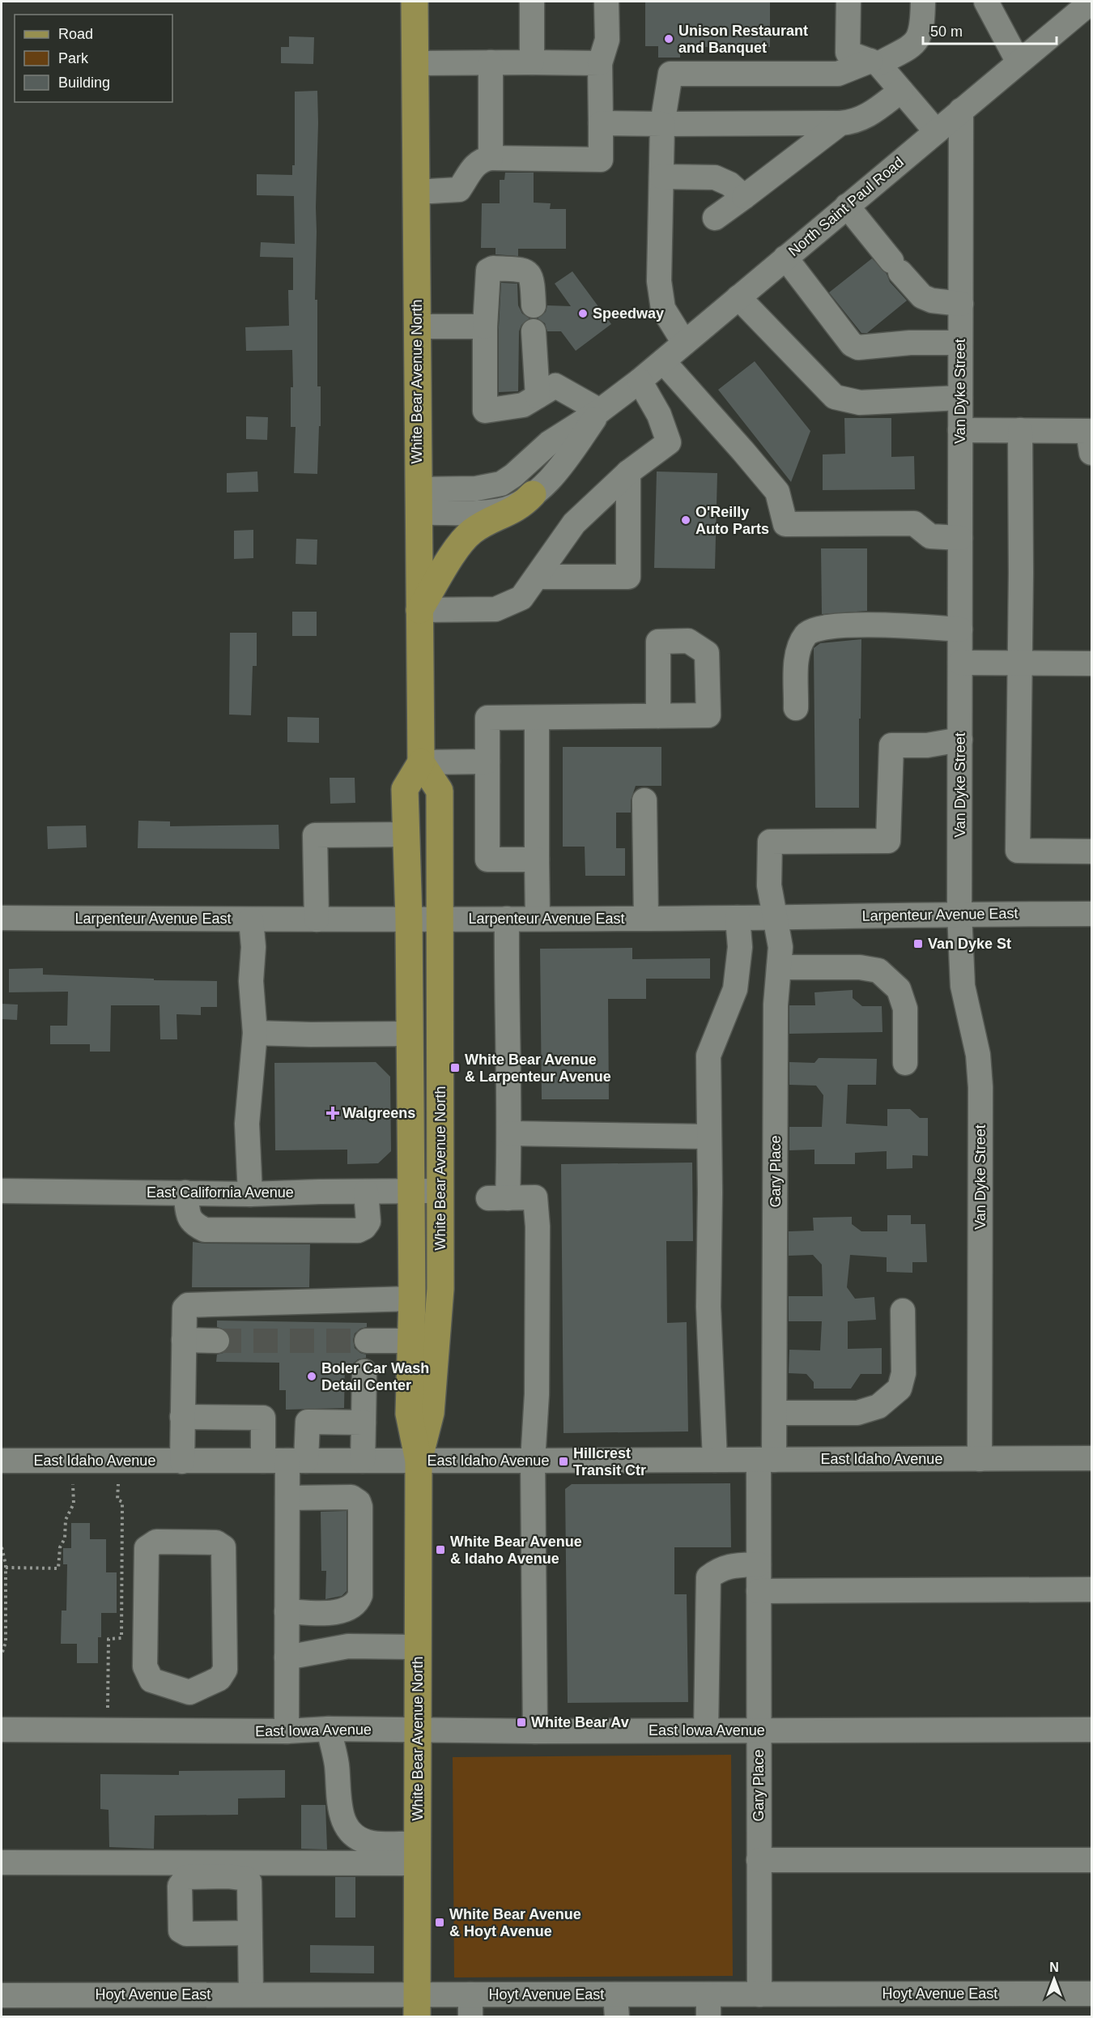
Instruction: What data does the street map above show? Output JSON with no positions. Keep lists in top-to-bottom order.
{
  "streets": {
    "main road": ["White Bear Avenue North"],
    "street": [
      "North Saint Paul Road",
      "Van Dyke Street",
      "Larpenteur Avenue East",
      "Gary Place",
      "East California Avenue",
      "East Idaho Avenue",
      "East Iowa Avenue",
      "Hoyt Avenue East"
    ]
  },
  "crossings": [
    ["North Saint Paul Road", "White Bear Avenue North"],
    ["North Saint Paul Road", "Van Dyke Street"],
    ["White Bear Avenue North", "Larpenteur Avenue East"],
    ["White Bear Avenue North", "East California Avenue"],
    ["White Bear Avenue North", "East Idaho Avenue"],
    ["White Bear Avenue North", "East Iowa Avenue"],
    ["White Bear Avenue North", "Hoyt Avenue East"],
    ["Van Dyke Street", "Larpenteur Avenue East"],
    ["Van Dyke Street", "Gary Place"],
    ["Van Dyke Street", "East Idaho Avenue"],
    ["Larpenteur Avenue East", "Gary Place"],
    ["Gary Place", "East Idaho Avenue"],
    ["Gary Place", "East Iowa Avenue"],
    ["Gary Place", "Hoyt Avenue East"]
  ],
  "places": {
    "other": [
      "Unison Restaurant and Banquet",
      "Speedway",
      "O'Reilly Auto Parts",
      "Boler Car Wash Detail Center"
    ],
    "transit": [
      "Van Dyke St",
      "White Bear Avenue & Larpenteur Avenue",
      "Hillcrest Transit Ctr",
      "White Bear Avenue & Idaho Avenue",
      "White Bear Av",
      "White Bear Avenue & Hoyt Avenue"
    ],
    "health": ["Walgreens"]
  },
  "legend": ["Road", "Park", "Building"],
  "scale_bar": "50 m",
  "north": "top"
}
